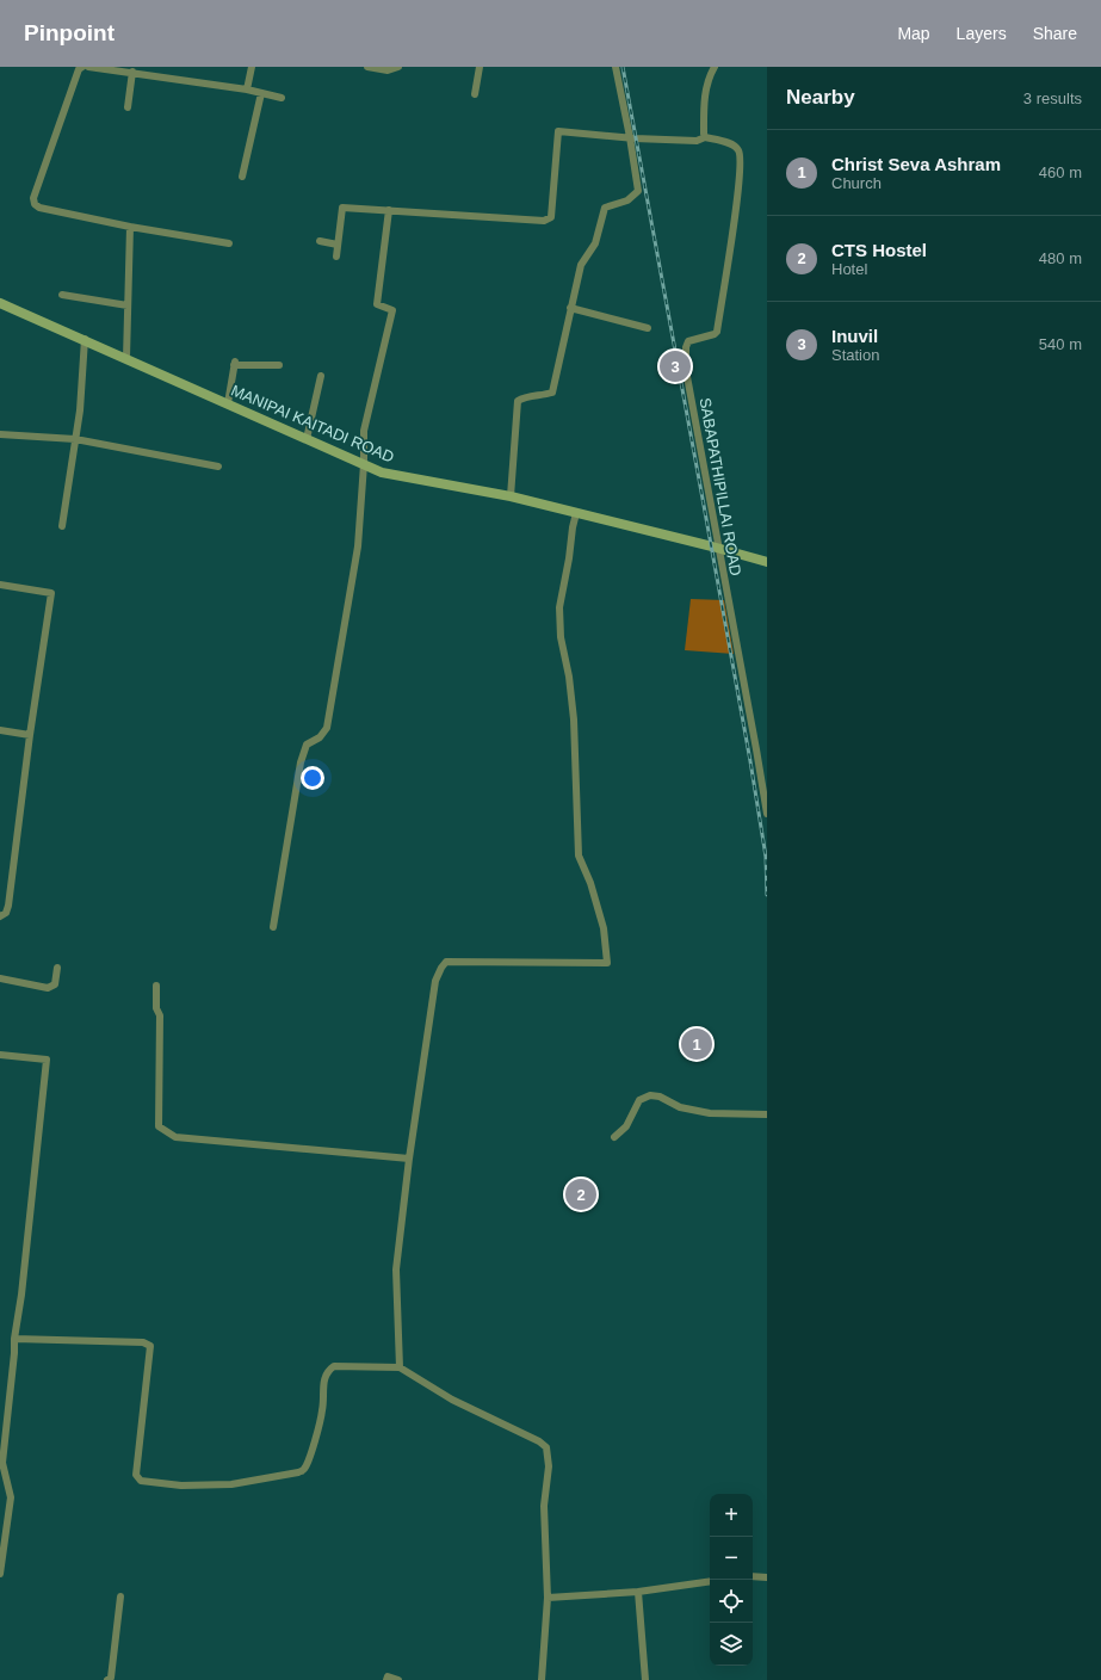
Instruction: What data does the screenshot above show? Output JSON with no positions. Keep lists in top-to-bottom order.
{
  "streets": {
    "main road": ["MANIPAI KAITADI ROAD"],
    "street": ["SABAPATHIPILLAI ROAD"]
  },
  "crossings": [
    ["MANIPAI KAITADI ROAD", "SABAPATHIPILLAI ROAD"]
  ],
  "page": {
    "header": "Pinpoint",
    "nav": ["Map", "Layers", "Share"],
    "heading": ["Nearby", "3 results"],
    "list": [
      {
        "mark": "1",
        "name": "Christ Seva Ashram",
        "note": "Church",
        "value": "460 m"
      },
      {
        "mark": "2",
        "name": "CTS Hostel",
        "note": "Hotel",
        "value": "480 m"
      },
      {
        "mark": "3",
        "name": "Inuvil",
        "note": "Station",
        "value": "540 m"
      }
    ],
    "pins": ["3", "1", "2"],
    "map_buttons": ["+", "−"]
  }
}
